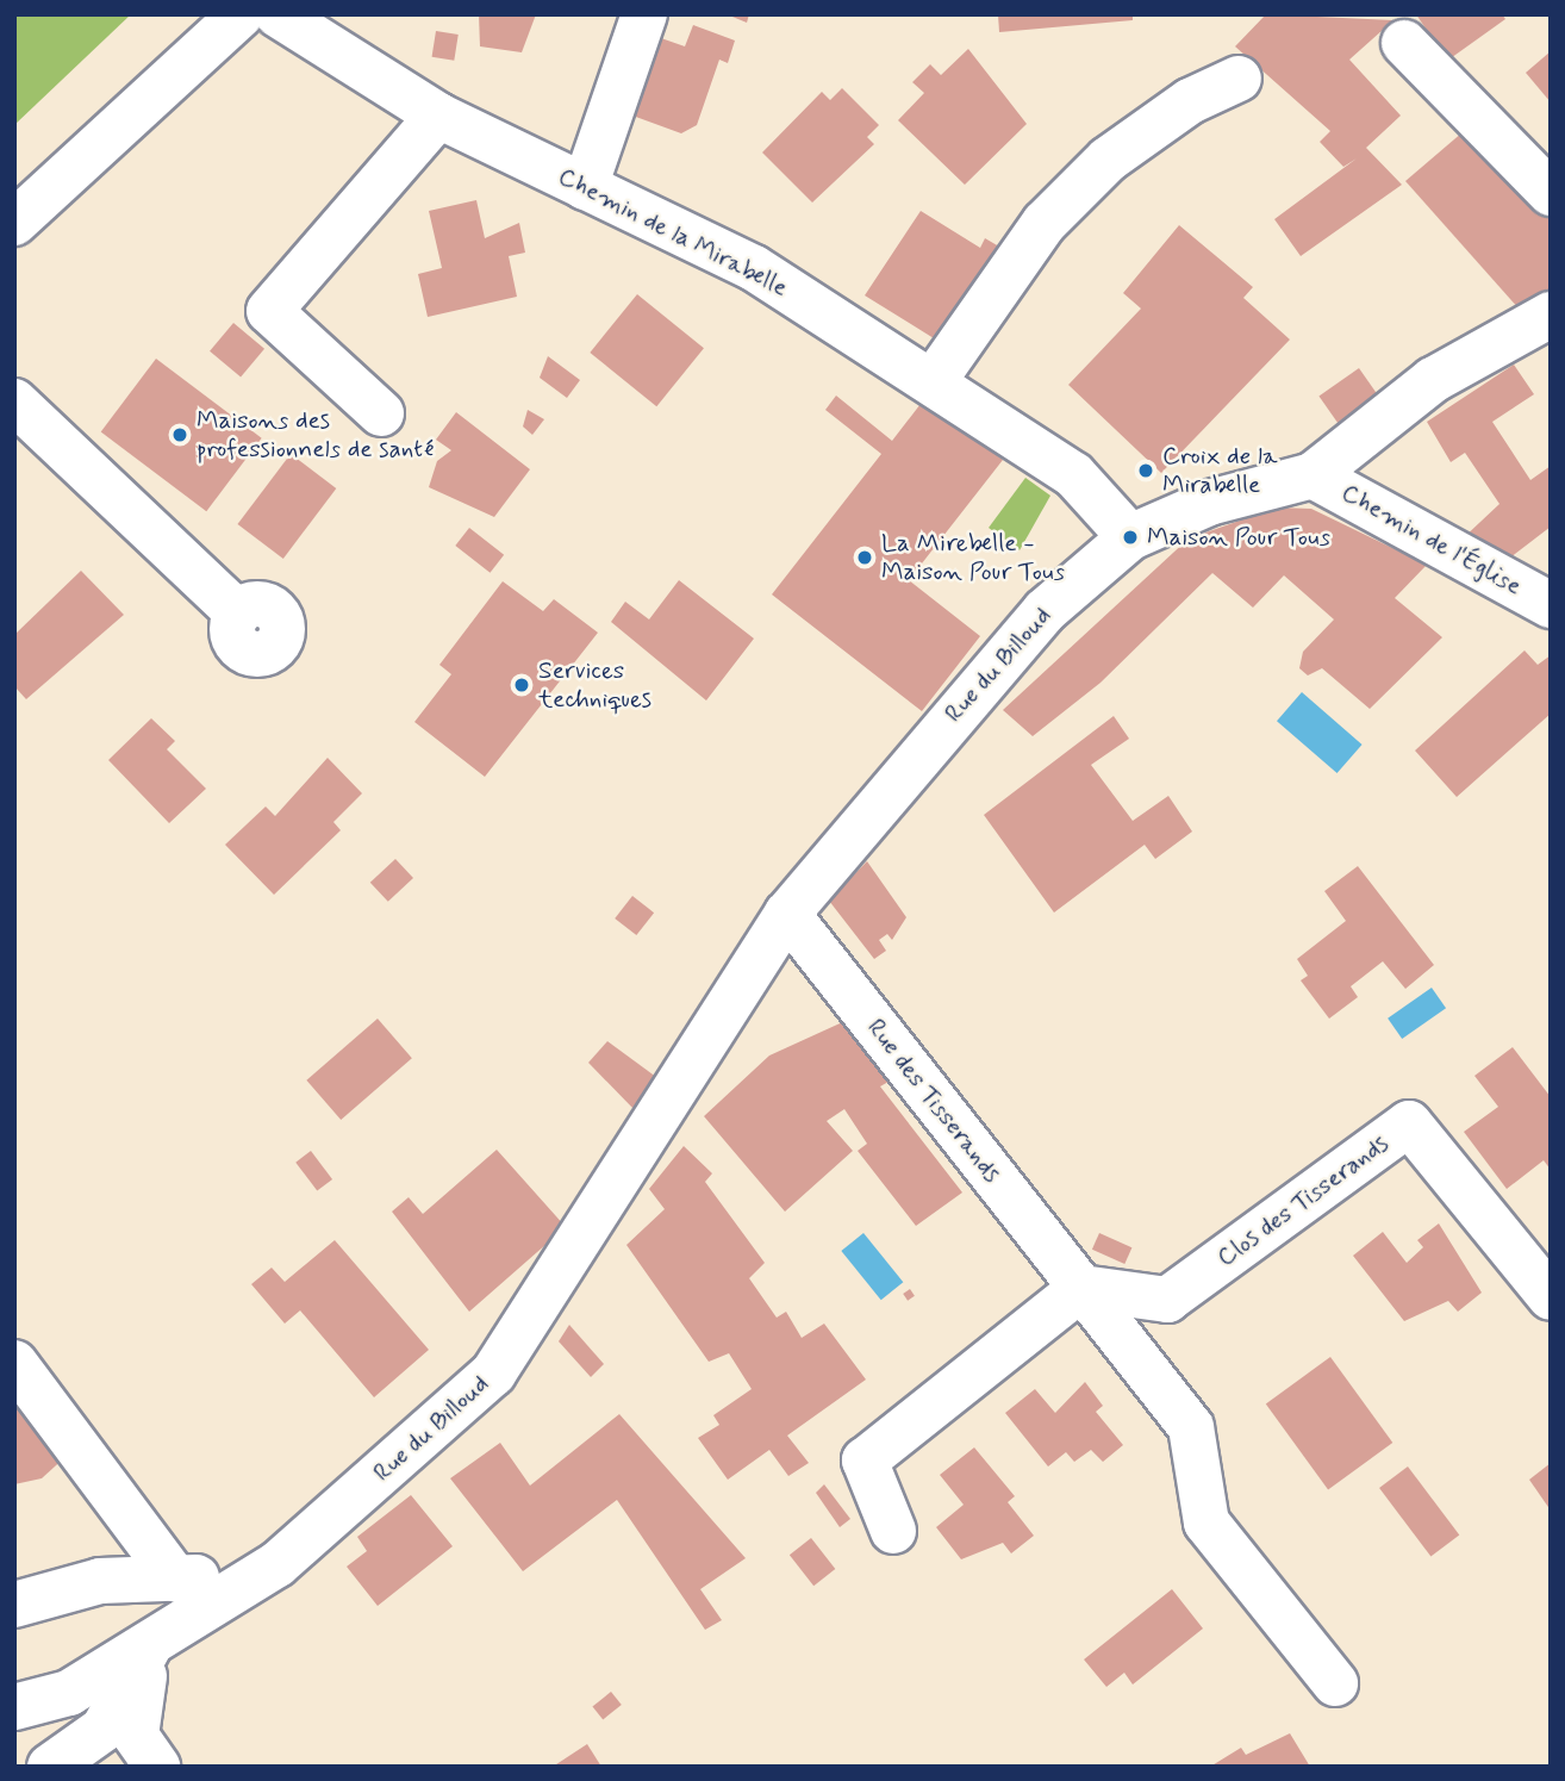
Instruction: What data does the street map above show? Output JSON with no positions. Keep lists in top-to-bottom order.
{
  "streets": {
    "street": [
      "Chemin de la Mirabelle",
      "Chemin de l'Église",
      "Rue du Billoud",
      "Rue des Tisserands",
      "Clos des Tisserands"
    ]
  },
  "crossings": [
    ["Chemin de la Mirabelle", "Rue du Billoud"],
    ["Chemin de l'Église", "Rue du Billoud"],
    ["Rue du Billoud", "Rue des Tisserands"],
    ["Rue des Tisserands", "Clos des Tisserands"]
  ],
  "places": [
    "Maisons des professionnels de santé",
    "Croix de la Mirabelle",
    "Maison Pour Tous",
    "La Mirebelle - Maison Pour Tous",
    "Services techniques"
  ]
}
